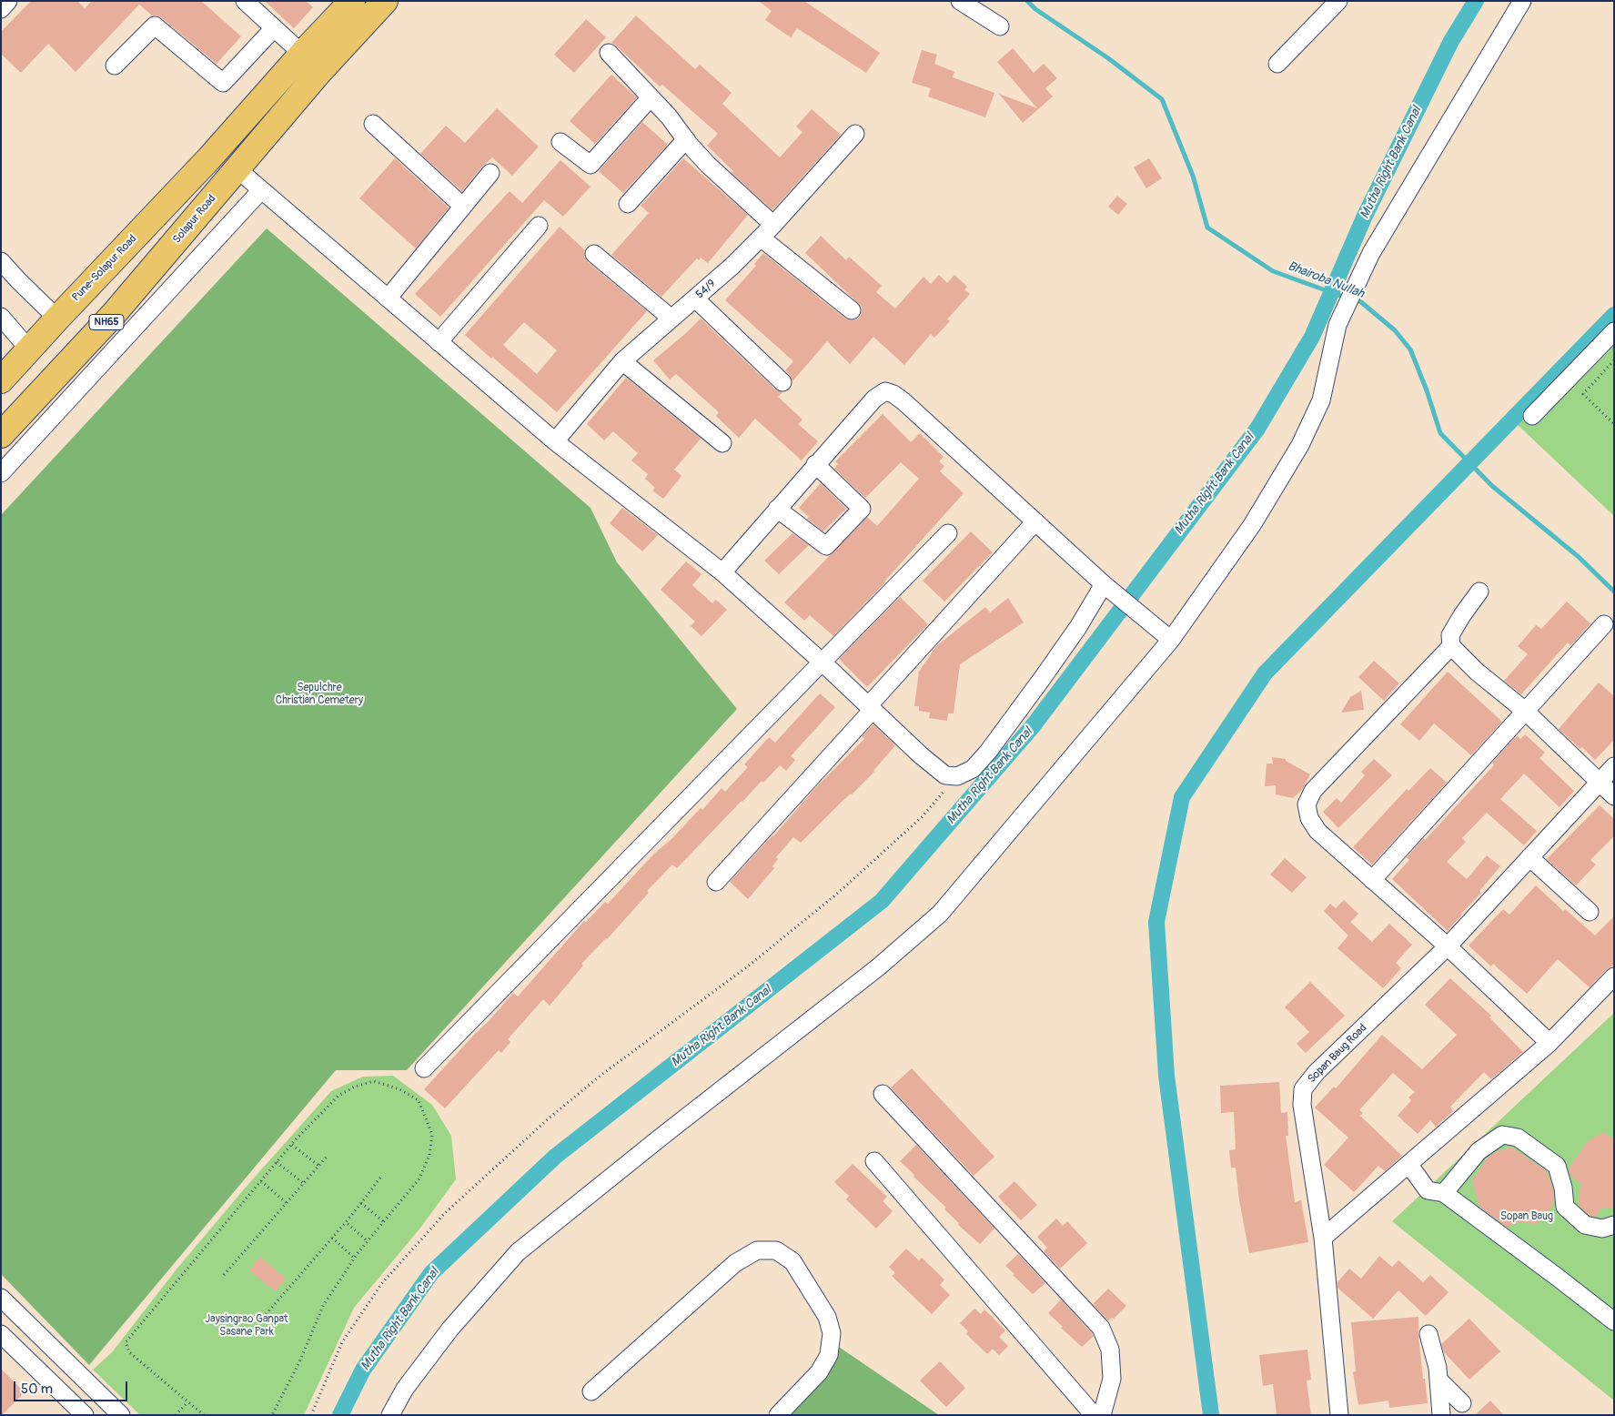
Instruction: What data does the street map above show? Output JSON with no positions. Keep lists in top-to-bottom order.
{
  "streets": {
    "highway": ["Solapur Road", "Pune-Solapur Road", "NH65"],
    "street": ["54/9", "Sopan Baug Road"]
  },
  "water": ["Mutha Right Bank Canal", "Bhairoba Nullah"],
  "parks": ["Sepulchre Christian Cemetery", "Sopan Baug", "Jaysingrao Ganpat Sasane Park"],
  "scale_bar": "50 m"
}
